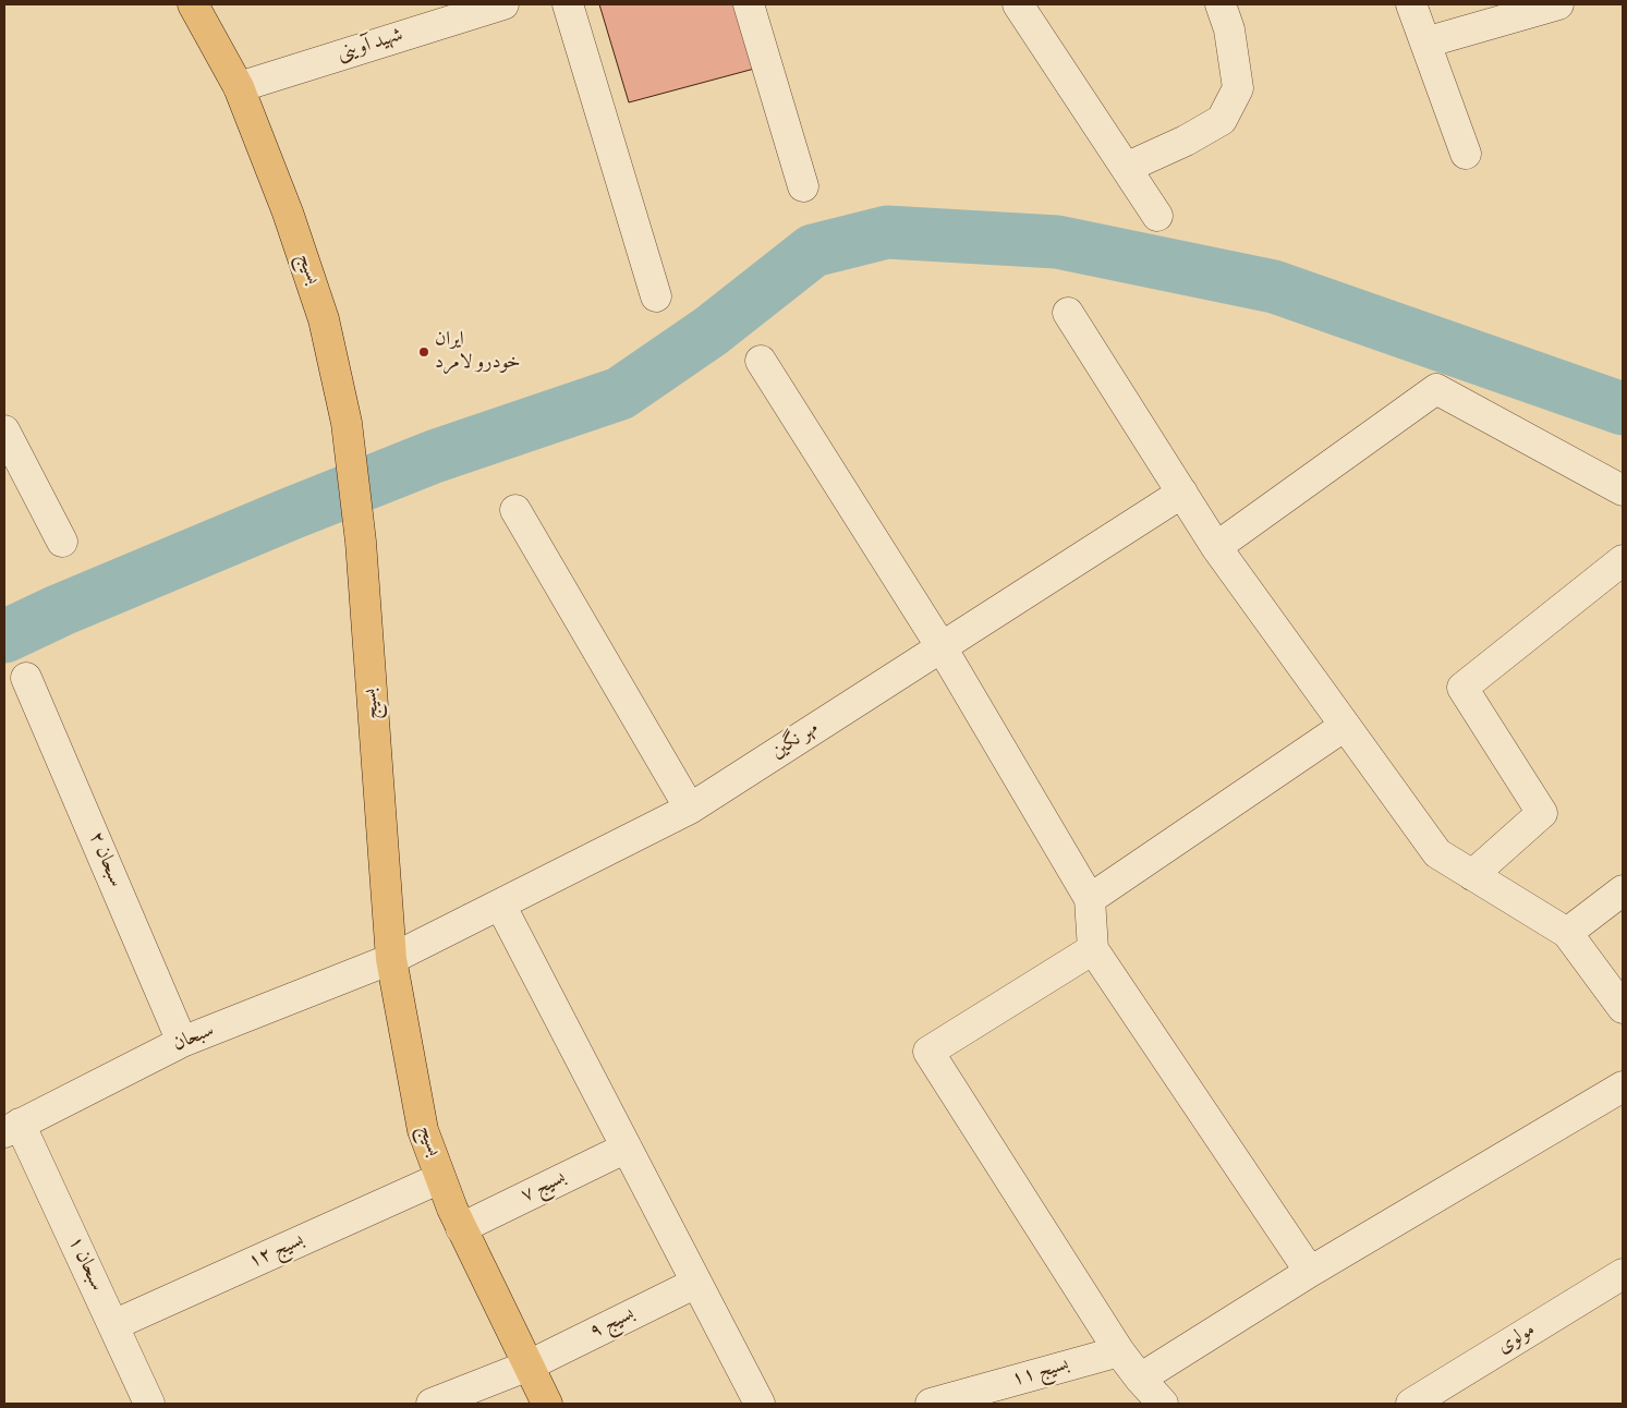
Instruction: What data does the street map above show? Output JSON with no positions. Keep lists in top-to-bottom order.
{
  "streets": {
    "main road": ["بسیج"],
    "street": [
      "شهید آوینی",
      "مهر نگین",
      "سبحان ۲",
      "سبحان",
      "بسیج ۷",
      "بسیج ۱۲",
      "سبحان ۱",
      "بسیج ۹",
      "مولوی",
      "بسیج ۱۱"
    ]
  },
  "crossings": [
    ["شهید آوینی", "بسیج"],
    ["بسیج", "مهر نگین"],
    ["بسیج", "سبحان"],
    ["بسیج", "بسیج ۷"],
    ["بسیج", "بسیج ۱۲"],
    ["بسیج", "بسیج ۹"],
    ["مهر نگین", "سبحان"],
    ["سبحان ۲", "سبحان"],
    ["سبحان", "سبحان ۱"],
    ["بسیج ۱۲", "سبحان ۱"]
  ],
  "places": ["ایران خودرو لامرد"]
}
